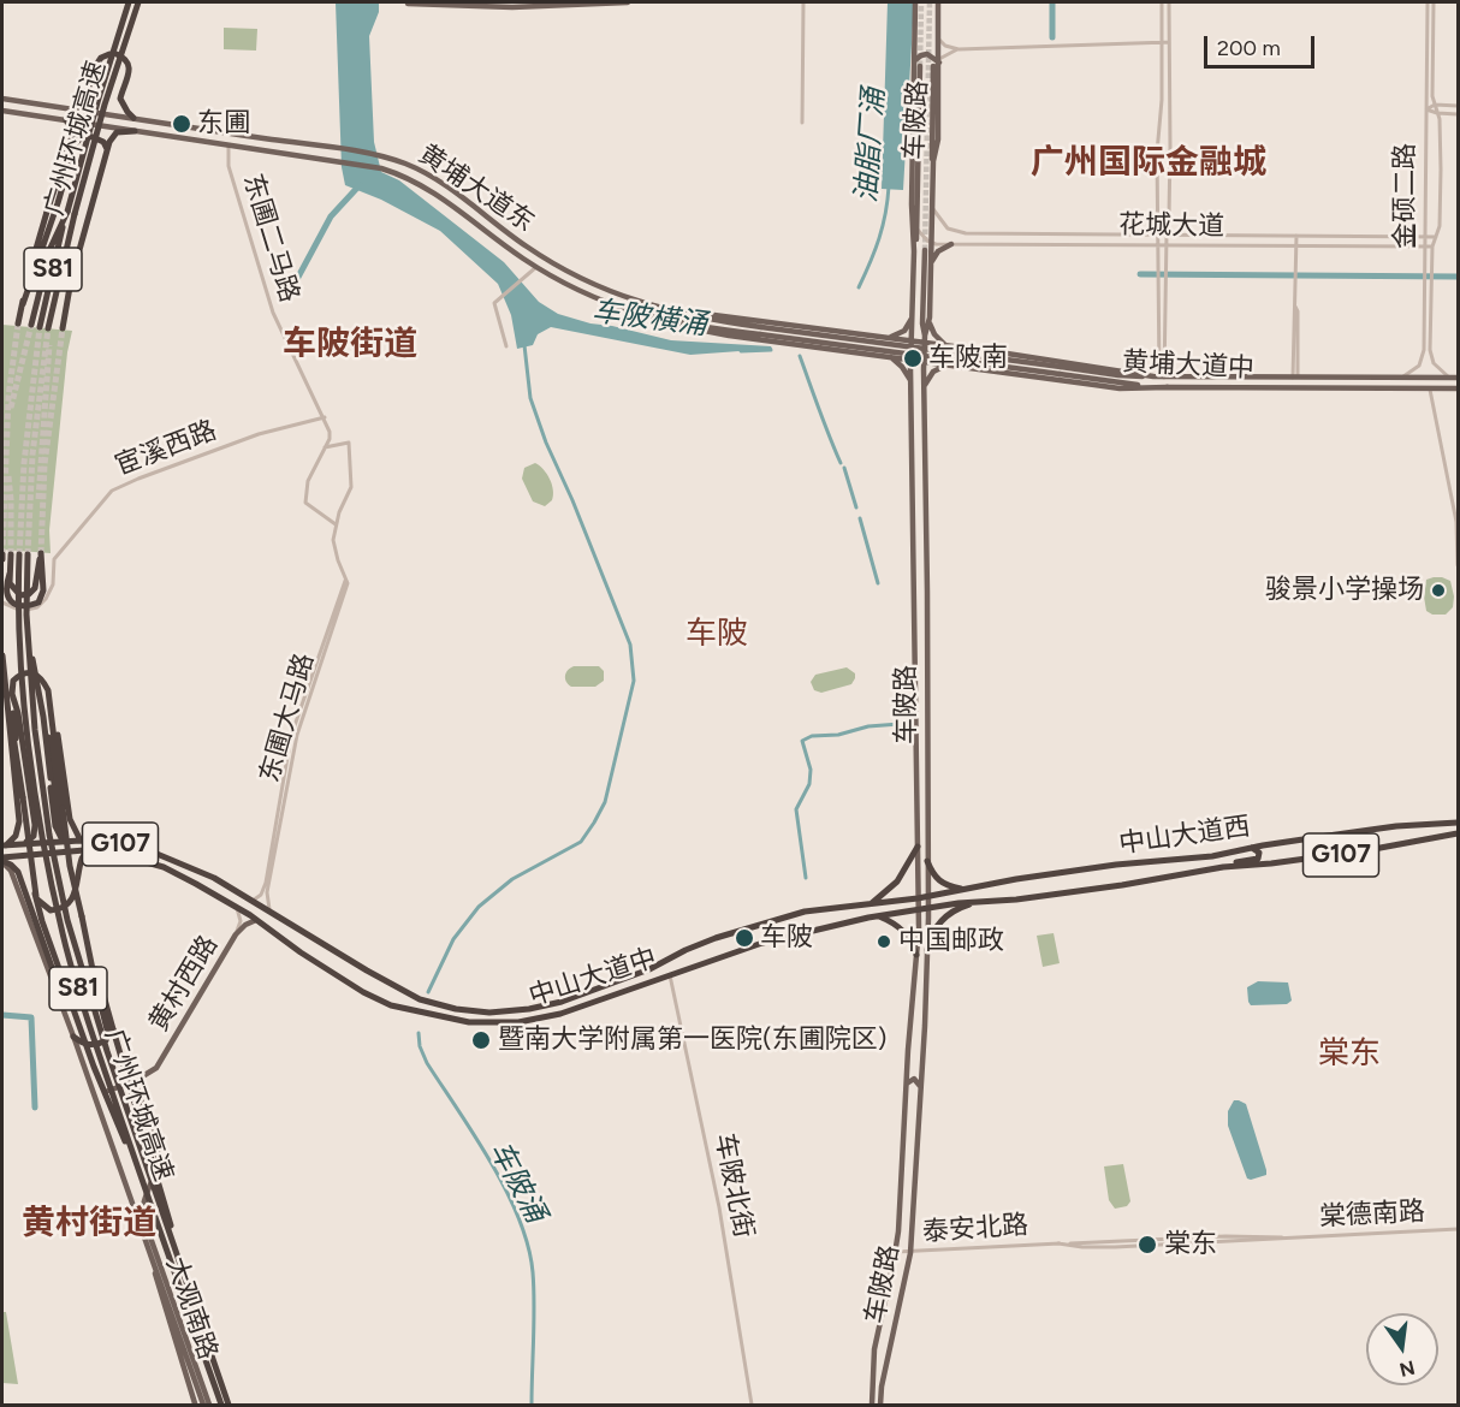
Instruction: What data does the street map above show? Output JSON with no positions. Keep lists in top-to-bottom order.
{
  "streets": {
    "highway": [
      "广州环城高速",
      "S81",
      "中山大道西",
      "G107",
      "中山大道中"
    ],
    "main road": [
      "车陂路",
      "黄埔大道东",
      "黄埔大道中",
      "黄村西路",
      "大观南路"
    ],
    "street": [
      "金硕二路",
      "花城大道",
      "东圃二马路",
      "宦溪西路",
      "东圃大马路",
      "车陂北街",
      "棠德南路",
      "泰安北路"
    ]
  },
  "crossings": [
    ["车陂路", "花城大道"],
    ["车陂路", "中山大道西"],
    ["车陂路", "中山大道中"],
    ["车陂路", "泰安北路"],
    ["黄埔大道东", "东圃二马路"],
    ["黄埔大道东", "黄埔大道中"],
    ["金硕二路", "花城大道"],
    ["金硕二路", "黄埔大道中"],
    ["东圃二马路", "宦溪西路"],
    ["东圃二马路", "东圃大马路"],
    ["东圃大马路", "中山大道中"],
    ["中山大道西", "中山大道中"],
    ["中山大道中", "车陂北街"],
    ["中山大道中", "大观南路"],
    ["黄村西路", "大观南路"],
    ["棠德南路", "泰安北路"]
  ],
  "districts": [
    "广州国际金融城",
    "车陂街道",
    "车陂",
    "棠东",
    "黄村街道"
  ],
  "water": ["油脂厂涌", "车陂横涌", "车陂涌"],
  "places": [
    "东圃",
    "车陂南",
    "骏景小学操场",
    "车陂",
    "中国邮政",
    "暨南大学附属第一医院(东圃院区)",
    "棠东"
  ],
  "scale_bar": "200 m",
  "north": "bottom"
}
